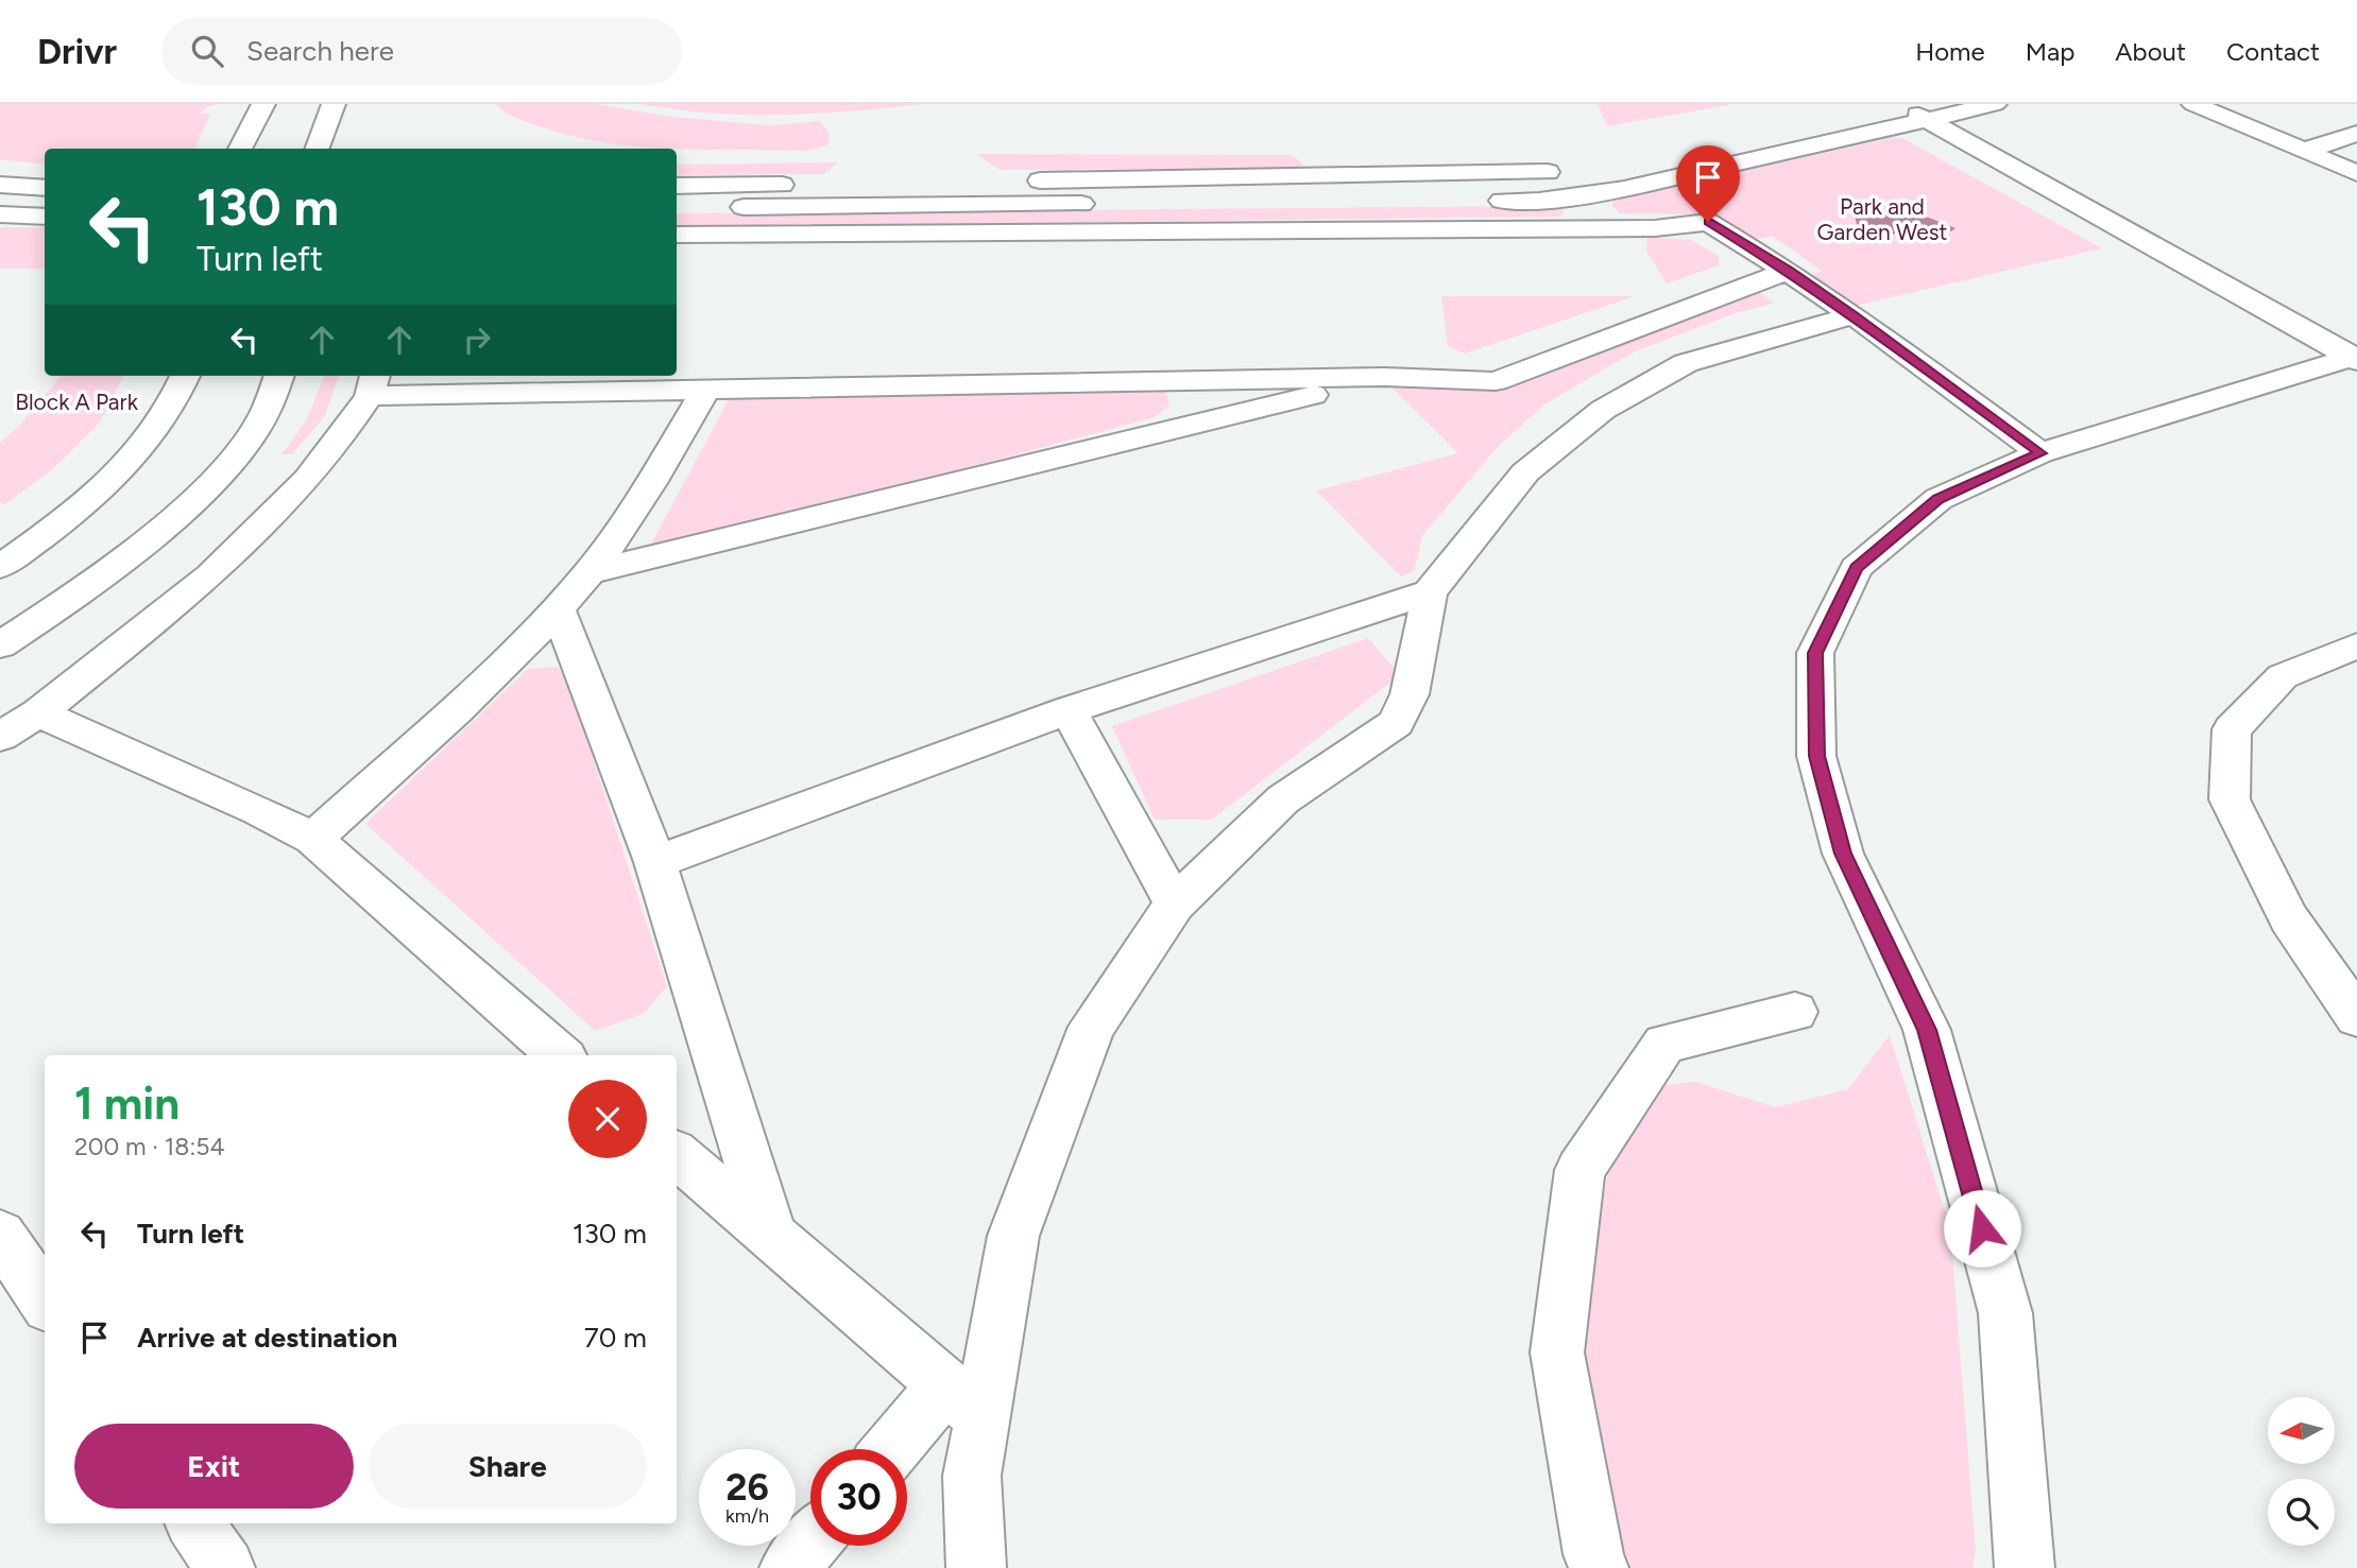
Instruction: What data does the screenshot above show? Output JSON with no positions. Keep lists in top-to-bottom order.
{
  "parks": ["Park and Garden West", "Block A Park"],
  "north": "left",
  "page": {
    "header": "Drivr",
    "search": "Search here",
    "nav": [
      "Home",
      "Map",
      "About",
      "Contact"
    ],
    "turn": ["130 m", "Turn left"],
    "heading": ["1 min", "200 m · 18:54"],
    "list": [
      {
        "name": "Turn left",
        "value": "130 m"
      },
      {
        "name": "Arrive at destination",
        "value": "70 m"
      }
    ],
    "buttons": ["Exit", "Share"],
    "speed": "26 km/h",
    "limit": "30"
  }
}
